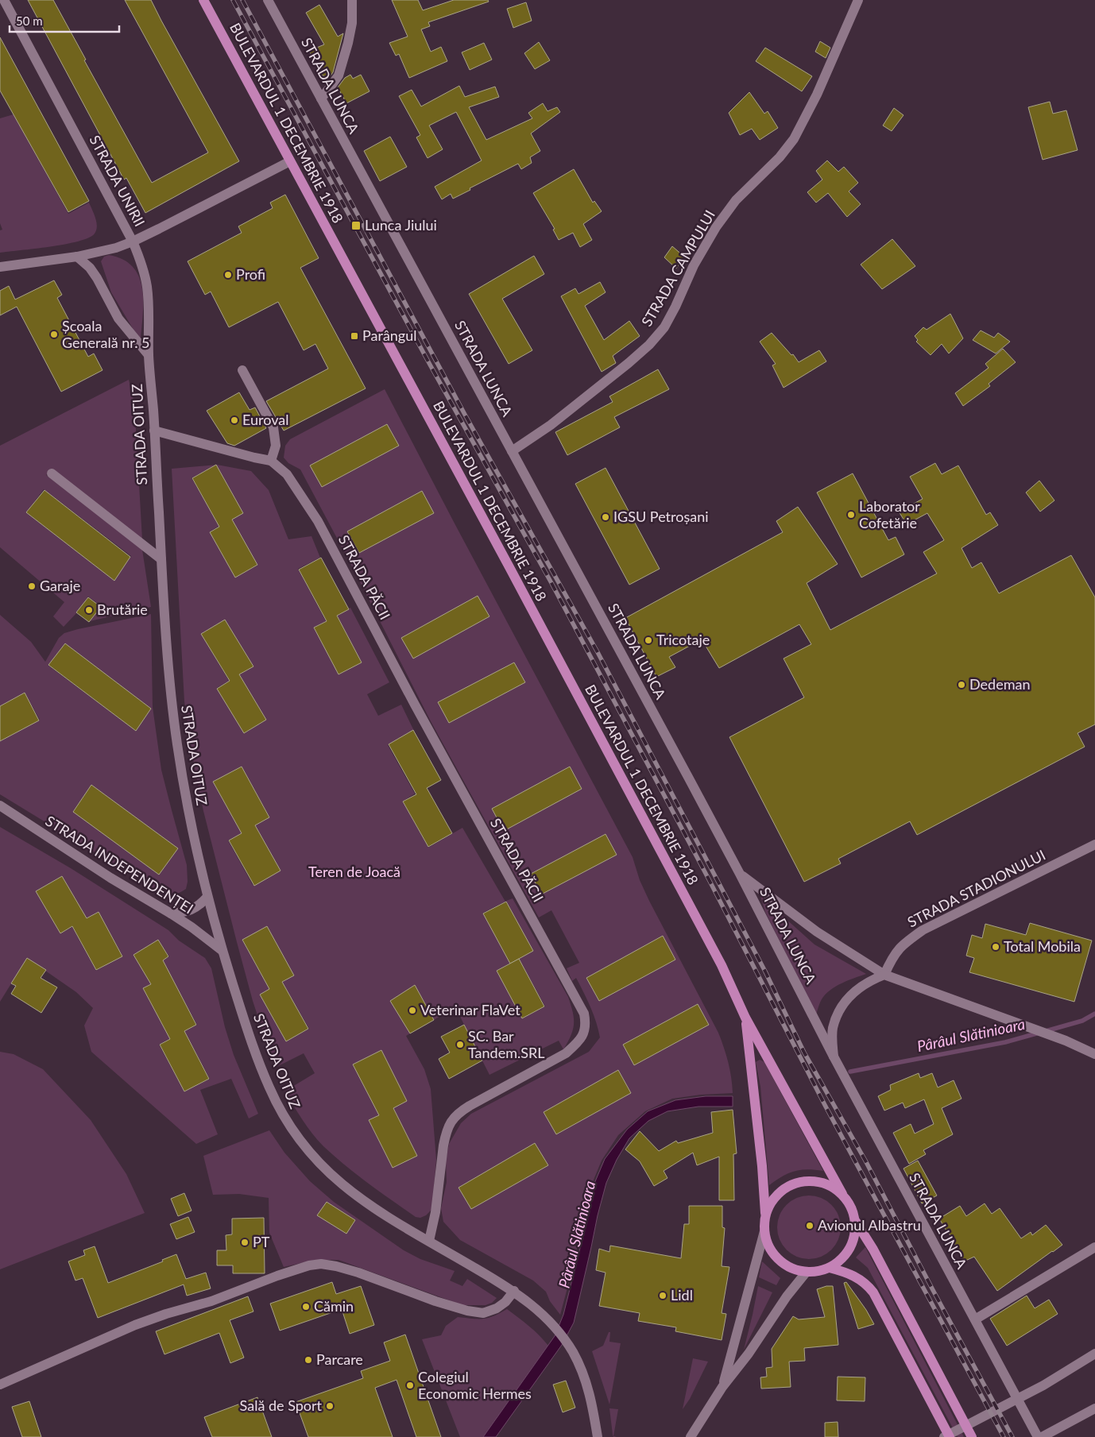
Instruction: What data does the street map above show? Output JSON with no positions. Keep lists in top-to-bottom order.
{
  "streets": {
    "main road": ["BULEVARDUL 1 DECEMBRIE 1918"],
    "street": [
      "STRADA LUNCA",
      "STRADA UNIRII",
      "STRADA CAMPULUI",
      "STRADA OITUZ",
      "STRADA PĂCII",
      "STRADA INDEPENDENȚEI",
      "STRADA STADIONULUI"
    ]
  },
  "crossings": [
    ["STRADA LUNCA", "STRADA CAMPULUI"],
    ["BULEVARDUL 1 DECEMBRIE 1918", "STRADA UNIRII"],
    ["STRADA UNIRII", "STRADA OITUZ"],
    ["STRADA OITUZ", "STRADA PĂCII"],
    ["STRADA OITUZ", "STRADA INDEPENDENȚEI"]
  ],
  "water": ["Pârâul Slătinioara"],
  "parks": ["Teren de Joacă"],
  "places": {
    "transit": ["Lunca Jiului", "Parângul"],
    "other": [
      "Profi",
      "Școala Generală nr. 5",
      "Euroval",
      "Laborator Cofetărie",
      "IGSU Petroșani",
      "Garaje",
      "Brutărie",
      "Tricotaje",
      "Dedeman",
      "Total Mobila",
      "Veterinar FlaVet",
      "SC. Bar Tandem.SRL",
      "Avionul Albastru",
      "PT",
      "Lidl",
      "Cămin",
      "Parcare",
      "Colegiul Economic Hermes",
      "Sală de Sport"
    ]
  },
  "scale_bar": "50 m"
}
